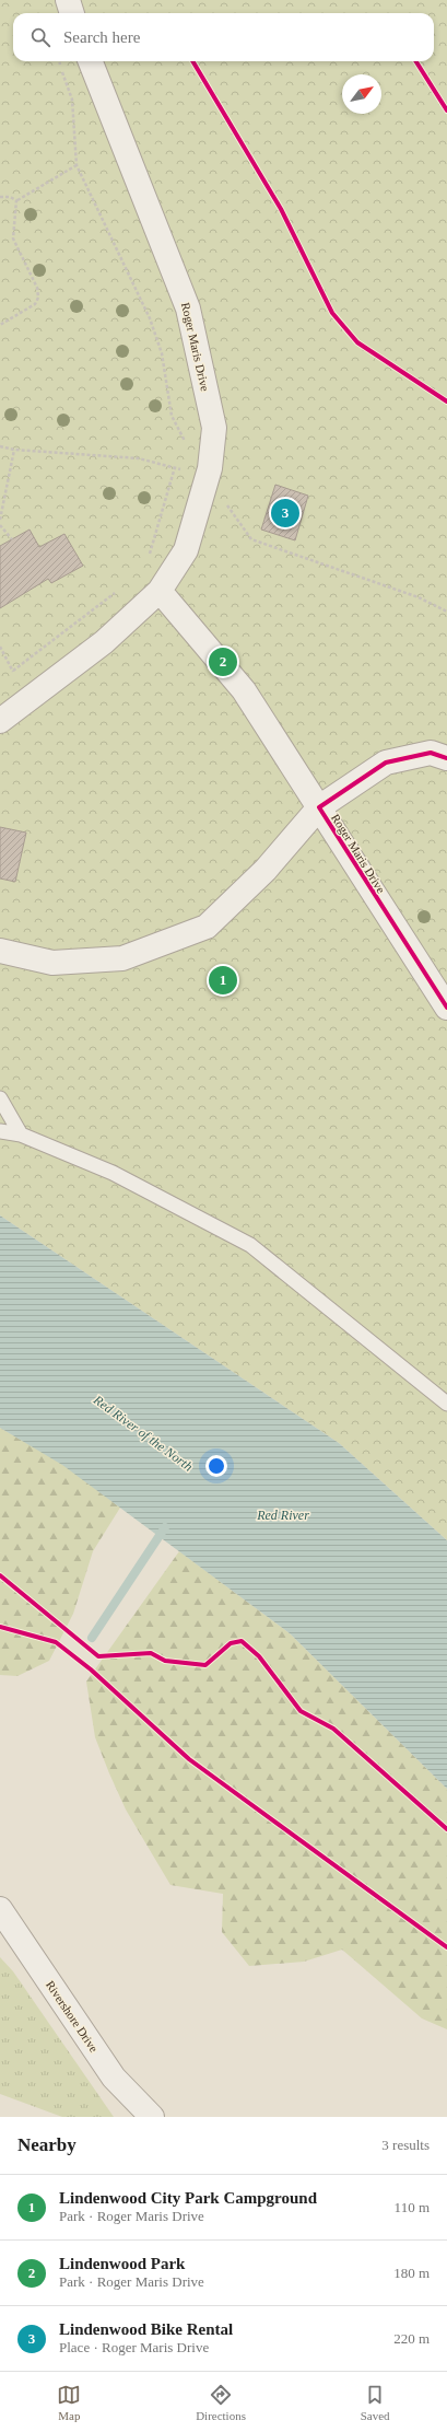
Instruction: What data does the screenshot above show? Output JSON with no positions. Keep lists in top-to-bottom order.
{
  "streets": {
    "street": ["Roger Maris Drive", "Rivershore Drive"]
  },
  "water": ["Red River of the North", "Red River"],
  "north": "top right",
  "page": {
    "search": "Search here",
    "pins": ["3", "2", "1"],
    "heading": ["Nearby", "3 results"],
    "list": [
      {
        "mark": "1",
        "name": "Lindenwood City Park Campground",
        "note": "Park · Roger Maris Drive",
        "value": "110 m"
      },
      {
        "mark": "2",
        "name": "Lindenwood Park",
        "note": "Park · Roger Maris Drive",
        "value": "180 m"
      },
      {
        "mark": "3",
        "name": "Lindenwood Bike Rental",
        "note": "Place · Roger Maris Drive",
        "value": "220 m"
      }
    ],
    "nav": ["Map", "Directions", "Saved"]
  }
}
